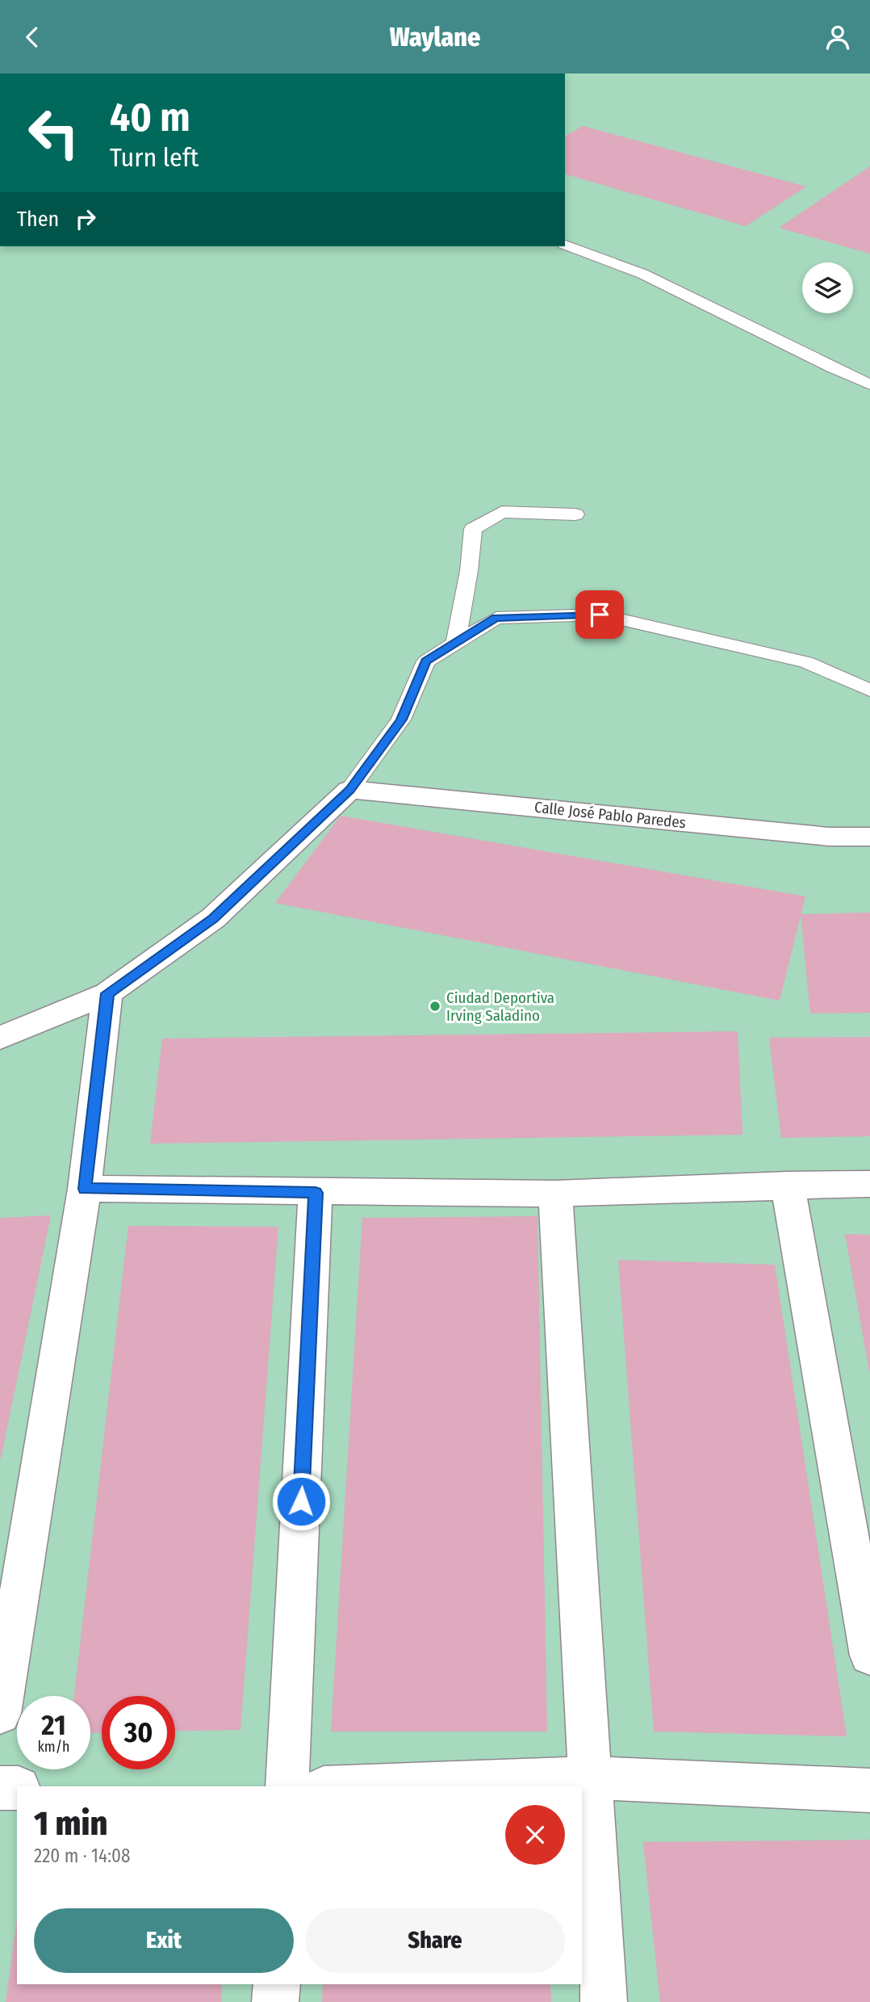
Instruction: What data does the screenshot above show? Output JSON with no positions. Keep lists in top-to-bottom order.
{
  "streets": {
    "street": ["Calle José Pablo Paredes"]
  },
  "places": ["Ciudad Deportiva Irving Saladino"],
  "page": {
    "header": "Waylane",
    "turn": ["40 m", "Turn left"],
    "then": "Then",
    "speed": "21 km/h",
    "limit": "30",
    "heading": ["1 min", "220 m · 14:08"],
    "buttons": ["Exit", "Share"]
  }
}
